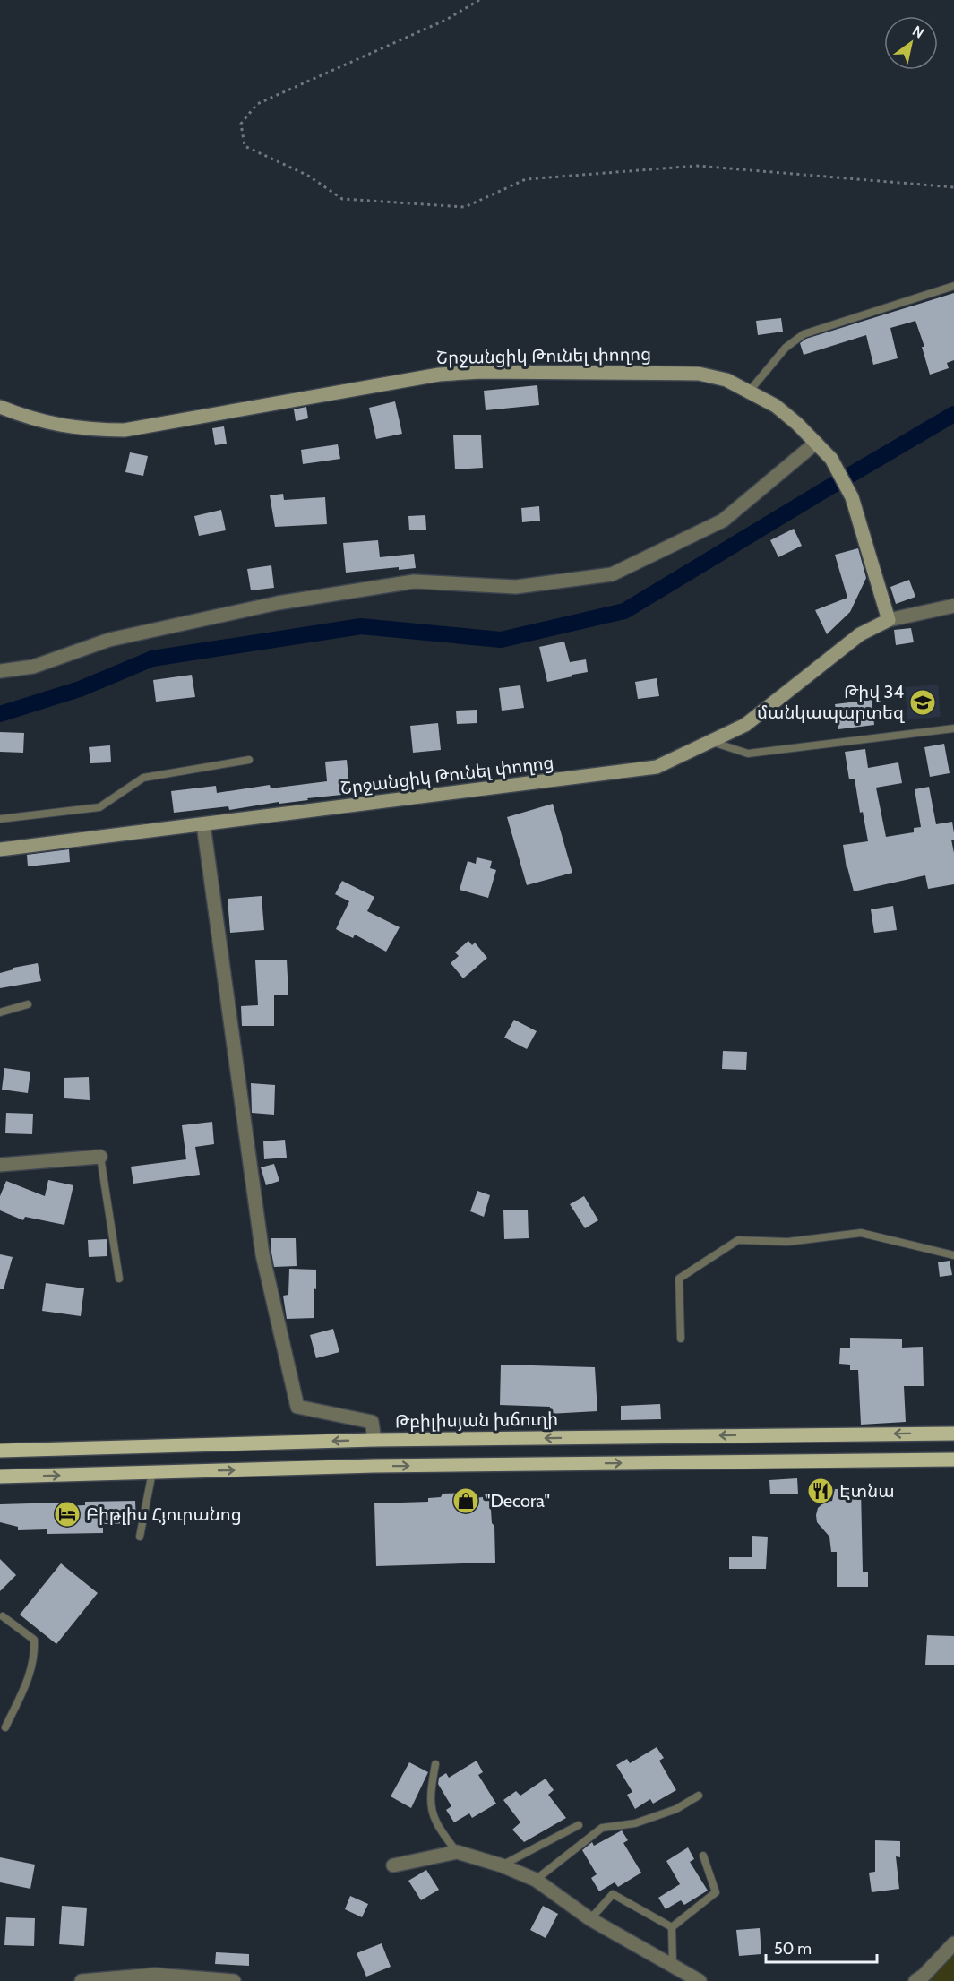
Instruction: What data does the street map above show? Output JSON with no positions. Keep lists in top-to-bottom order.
{
  "streets": {
    "main road": ["Թբիլիսյան խճուղի"],
    "street": ["Շրջանցիկ Թունել փողոց"]
  },
  "places": {
    "school or university": ["Թիվ 34 մանկապարտեզ"],
    "restaurant": ["Էտնա"],
    "shop": ["\"Decora\""],
    "hotel": ["Բիթլիս Հյուրանոց"]
  },
  "scale_bar": "50 m",
  "north": "top right"
}
